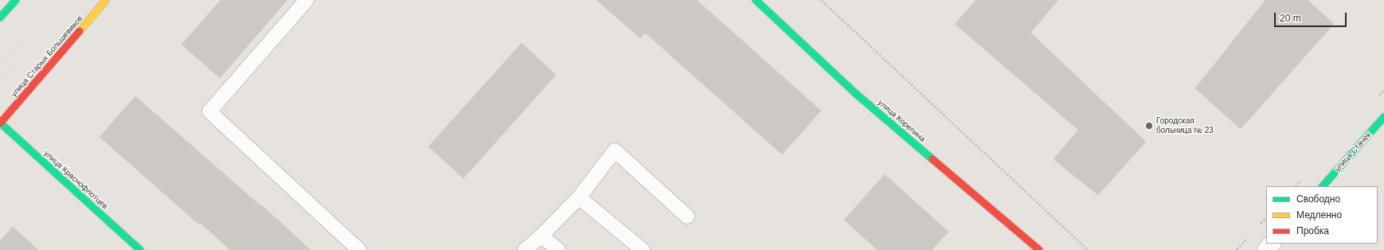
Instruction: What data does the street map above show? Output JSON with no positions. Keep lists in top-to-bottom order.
{
  "streets": {
    "street": [
      "улица Старых Большевиков",
      "улица Корепина",
      "улица Стачек",
      "улица Краснофлотцев"
    ]
  },
  "crossings": [
    ["улица Старых Большевиков", "улица Краснофлотцев"]
  ],
  "places": ["Городская больница № 23"],
  "legend": ["Свободно", "Медленно", "Пробка"],
  "scale_bar": "20 m"
}
